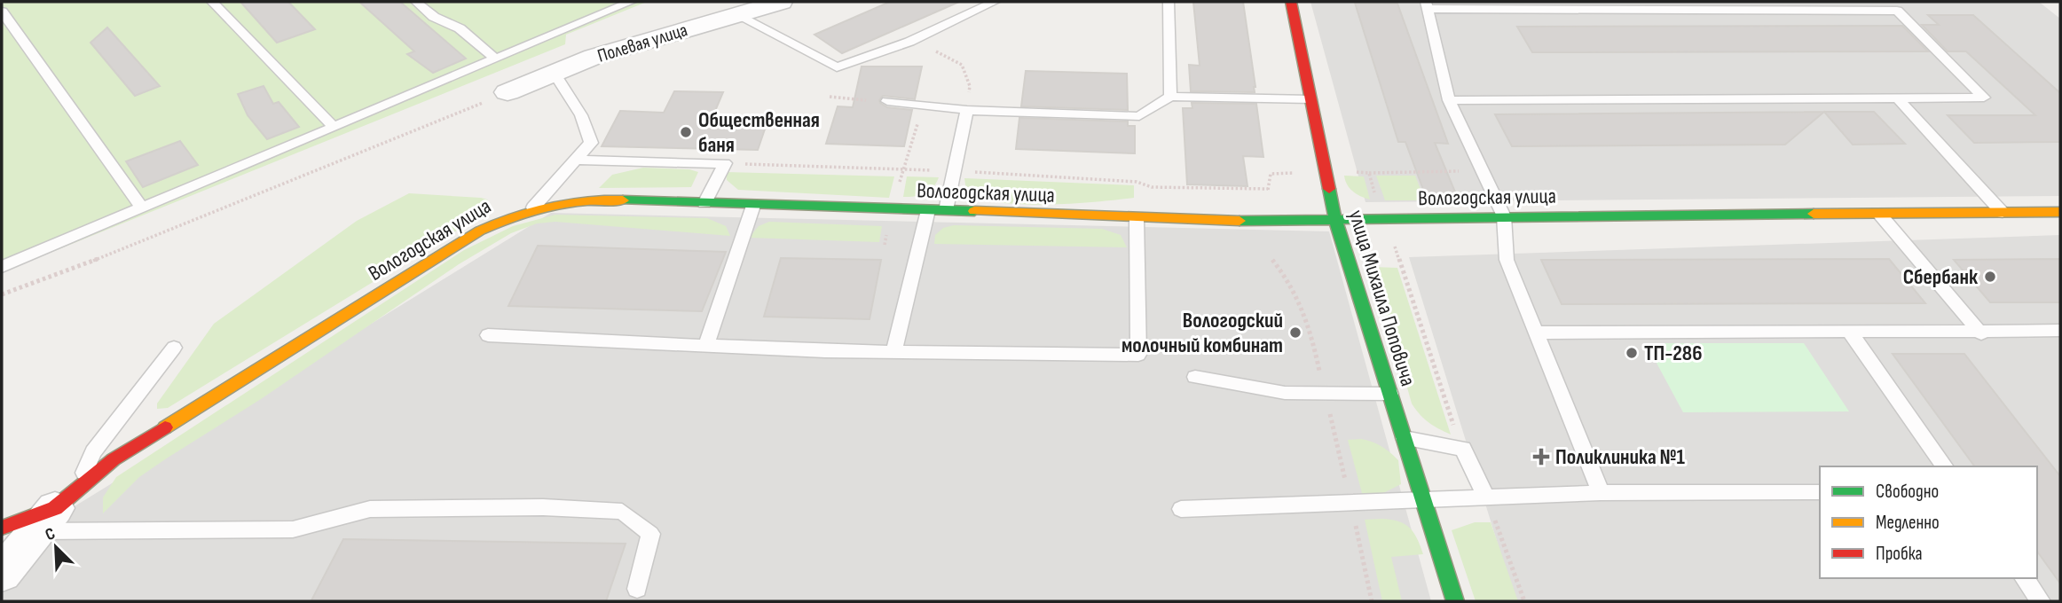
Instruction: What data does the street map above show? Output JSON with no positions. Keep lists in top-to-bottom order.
{
  "streets": {
    "street": ["Полевая улица", "Вологодская улица", "улица Михаила Поповича"]
  },
  "crossings": [
    ["Вологодская улица", "улица Михаила Поповича"]
  ],
  "places": {
    "other": [
      "Общественная баня",
      "Сбербанк",
      "Вологодский молочный комбинат",
      "ТП-286"
    ],
    "health": ["Поликлиника №1"]
  },
  "legend": ["Свободно", "Медленно", "Пробка"],
  "north": "top left"
}
